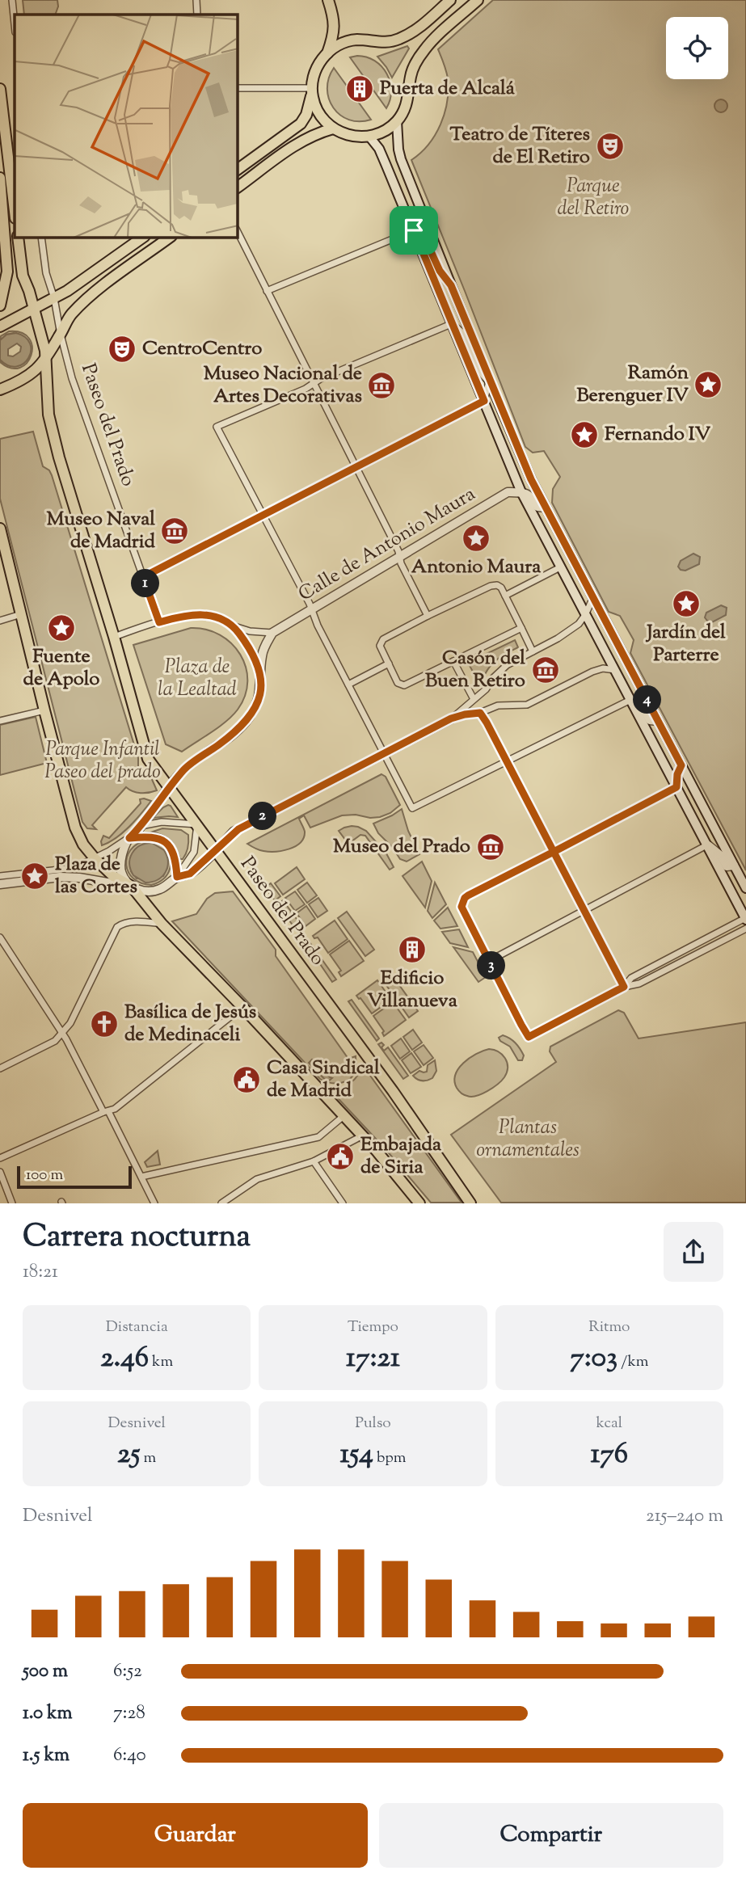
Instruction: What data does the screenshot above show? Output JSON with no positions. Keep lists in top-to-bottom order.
{
  "streets": {
    "main road": ["Paseo del Prado"],
    "street": ["Calle de Antonio Maura"]
  },
  "parks": [
    "Parque del Retiro",
    "Plaza de la Lealtad",
    "Parque Infantil Paseo del prado",
    "Plantas ornamentales"
  ],
  "places": {
    "building": ["Puerta de Alcalá", "Edificio Villanueva"],
    "theatre": ["Teatro de Títeres de El Retiro", "CentroCentro"],
    "place": [
      "Ramón Berenguer IV",
      "Fernando IV",
      "Antonio Maura",
      "Jardín del Parterre",
      "Fuente de Apolo",
      "Plaza de las Cortes"
    ],
    "museum": [
      "Museo Nacional de Artes Decorativas",
      "Museo Naval de Madrid",
      "Casón del Buen Retiro",
      "Museo del Prado"
    ],
    "church": ["Basílica de Jesús de Medinaceli"],
    "public building": ["Casa Sindical de Madrid", "Embajada de Siria"]
  },
  "scale_bar": "100 m",
  "page": {
    "pins": [
      "1",
      "4",
      "2",
      "3"
    ],
    "scale": "100 m",
    "heading": ["Carrera nocturna", "18:21"],
    "stats": [
      ["Distancia", "2.46 km"],
      ["Tiempo", "17:21"],
      ["Ritmo", "7:03 /km"],
      ["Desnivel", "25 m"],
      ["Pulso", "154 bpm"],
      ["kcal", "176"]
    ],
    "chart": ["Desnivel", "215–240 m"],
    "list": [
      {
        "name": "500 m",
        "note": "6:52"
      },
      {
        "name": "1.0 km",
        "note": "7:28"
      },
      {
        "name": "1.5 km",
        "note": "6:40"
      }
    ],
    "buttons": ["Guardar", "Compartir"]
  }
}
